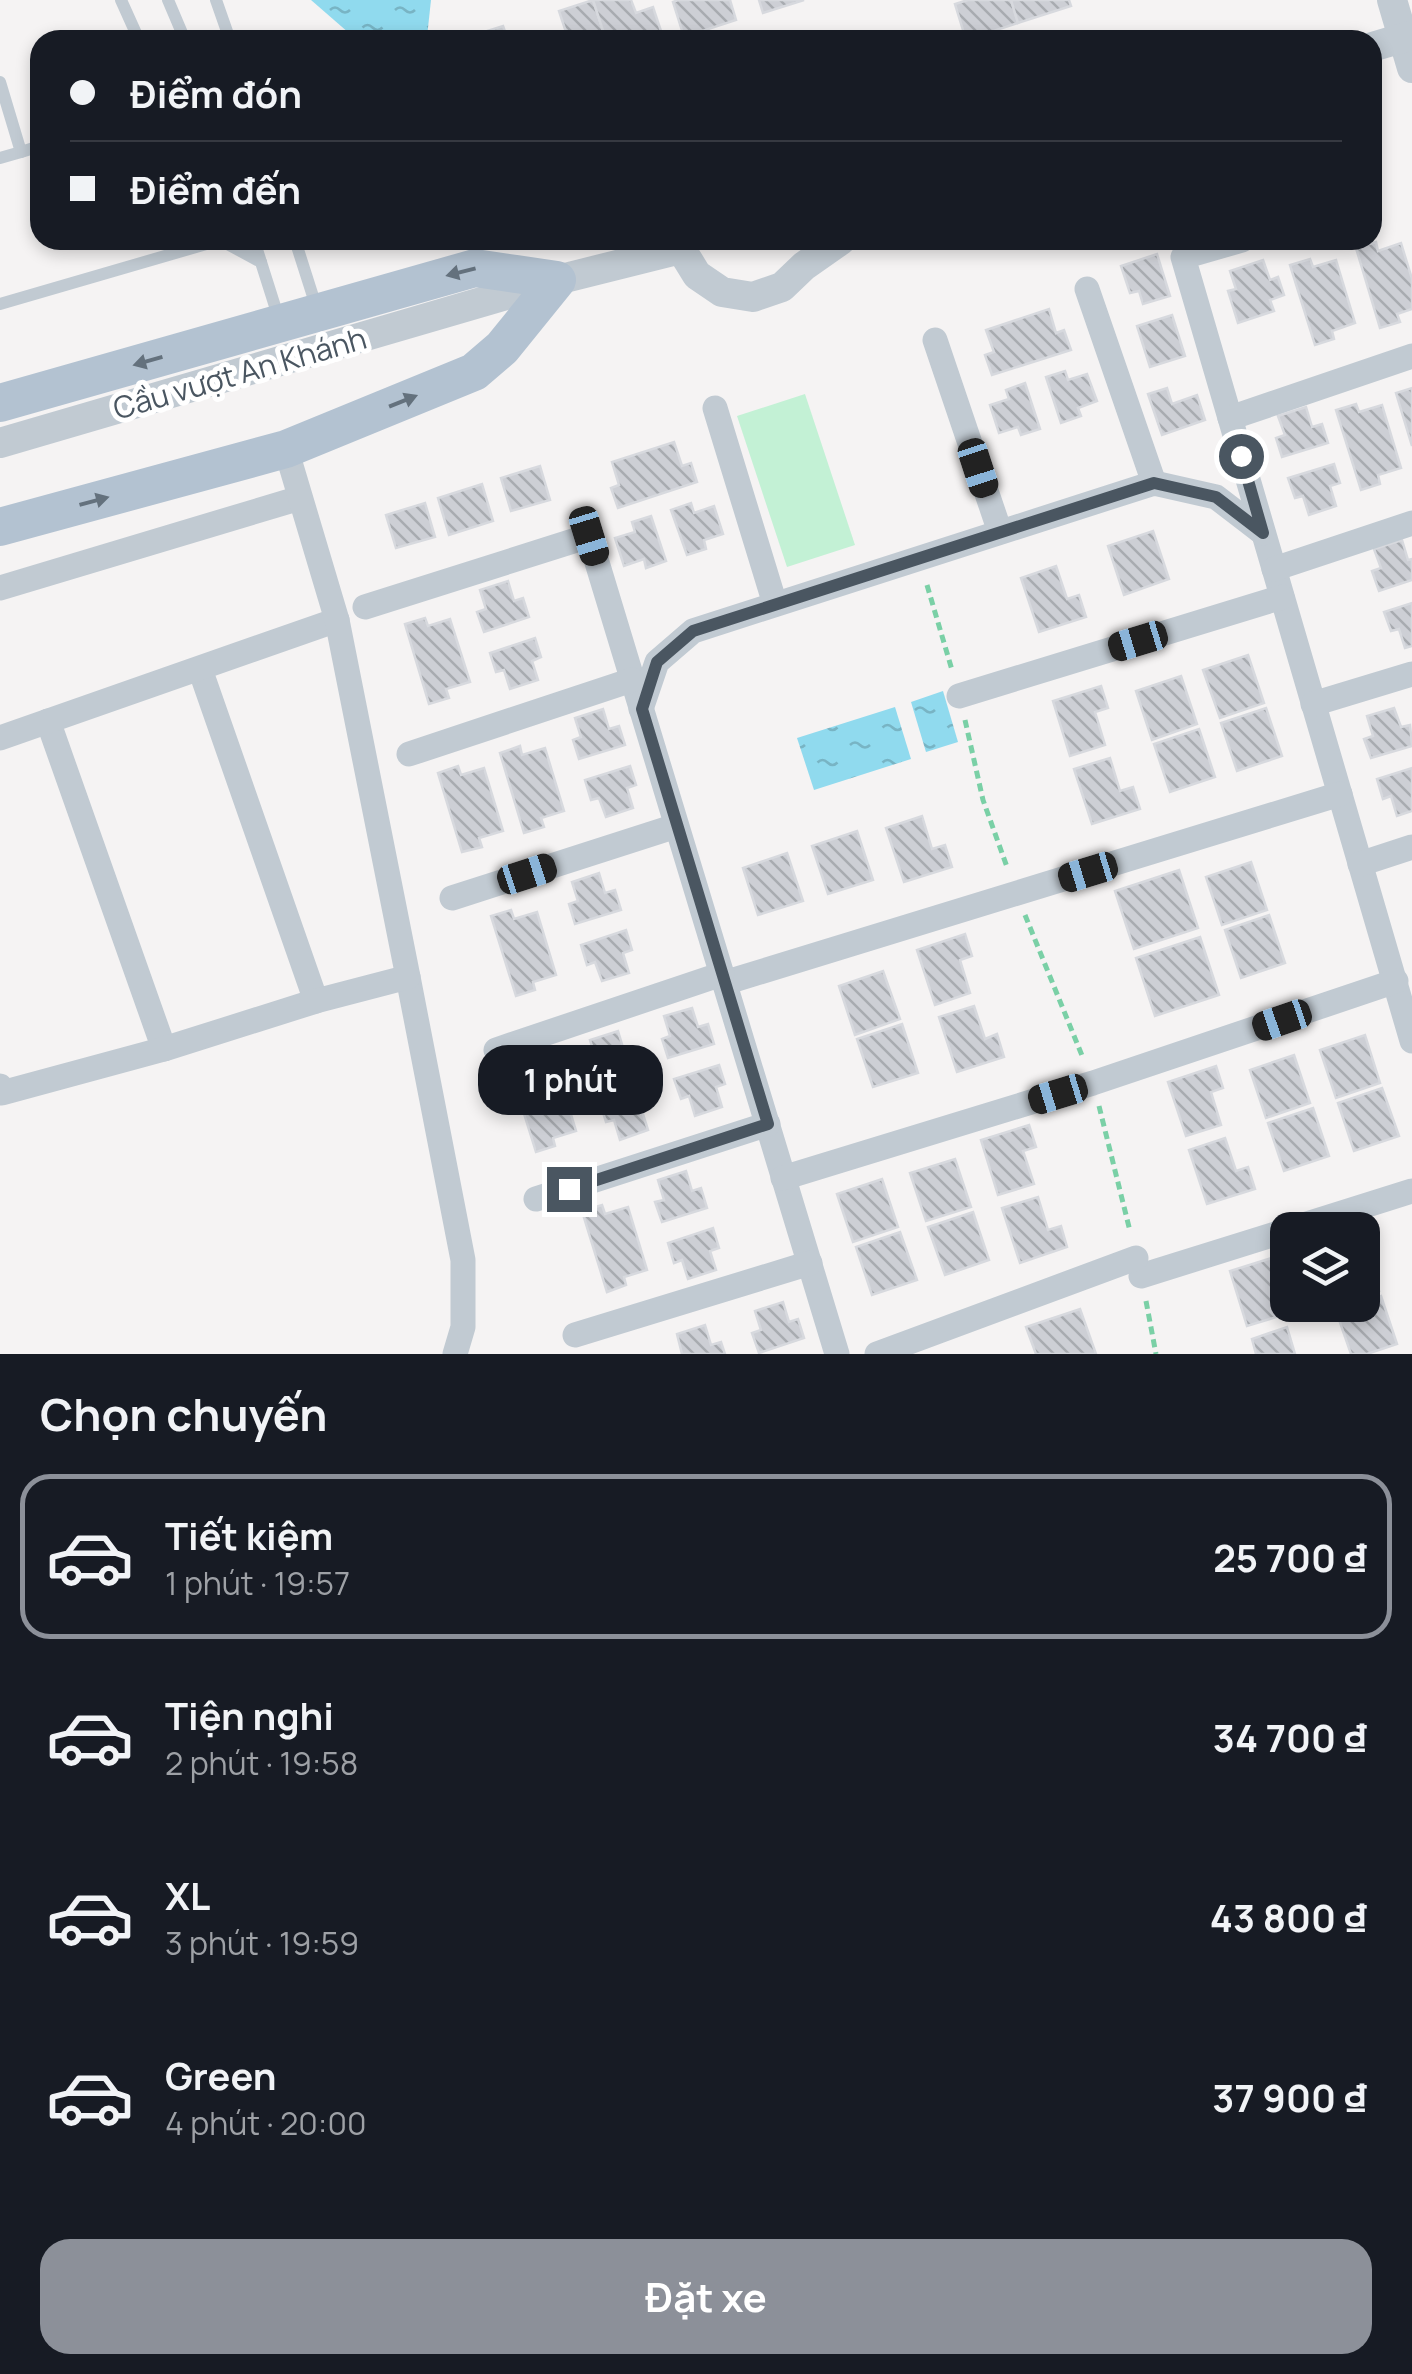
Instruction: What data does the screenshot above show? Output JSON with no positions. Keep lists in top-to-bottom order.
{
  "streets": {
    "street": ["Cầu vượt An Khánh"]
  },
  "page": {
    "banner": ["Điểm đón", "Điểm đến"],
    "bubble": "1 phút",
    "heading": "Chọn chuyến",
    "list": [
      {
        "name": "Tiết kiệm",
        "note": "1 phút · 19:57",
        "value": "25 700 ₫"
      },
      {
        "name": "Tiện nghi",
        "note": "2 phút · 19:58",
        "value": "34 700 ₫"
      },
      {
        "name": "XL",
        "note": "3 phút · 19:59",
        "value": "43 800 ₫"
      },
      {
        "name": "Green",
        "note": "4 phút · 20:00",
        "value": "37 900 ₫"
      }
    ],
    "buttons": "Đặt xe"
  }
}
